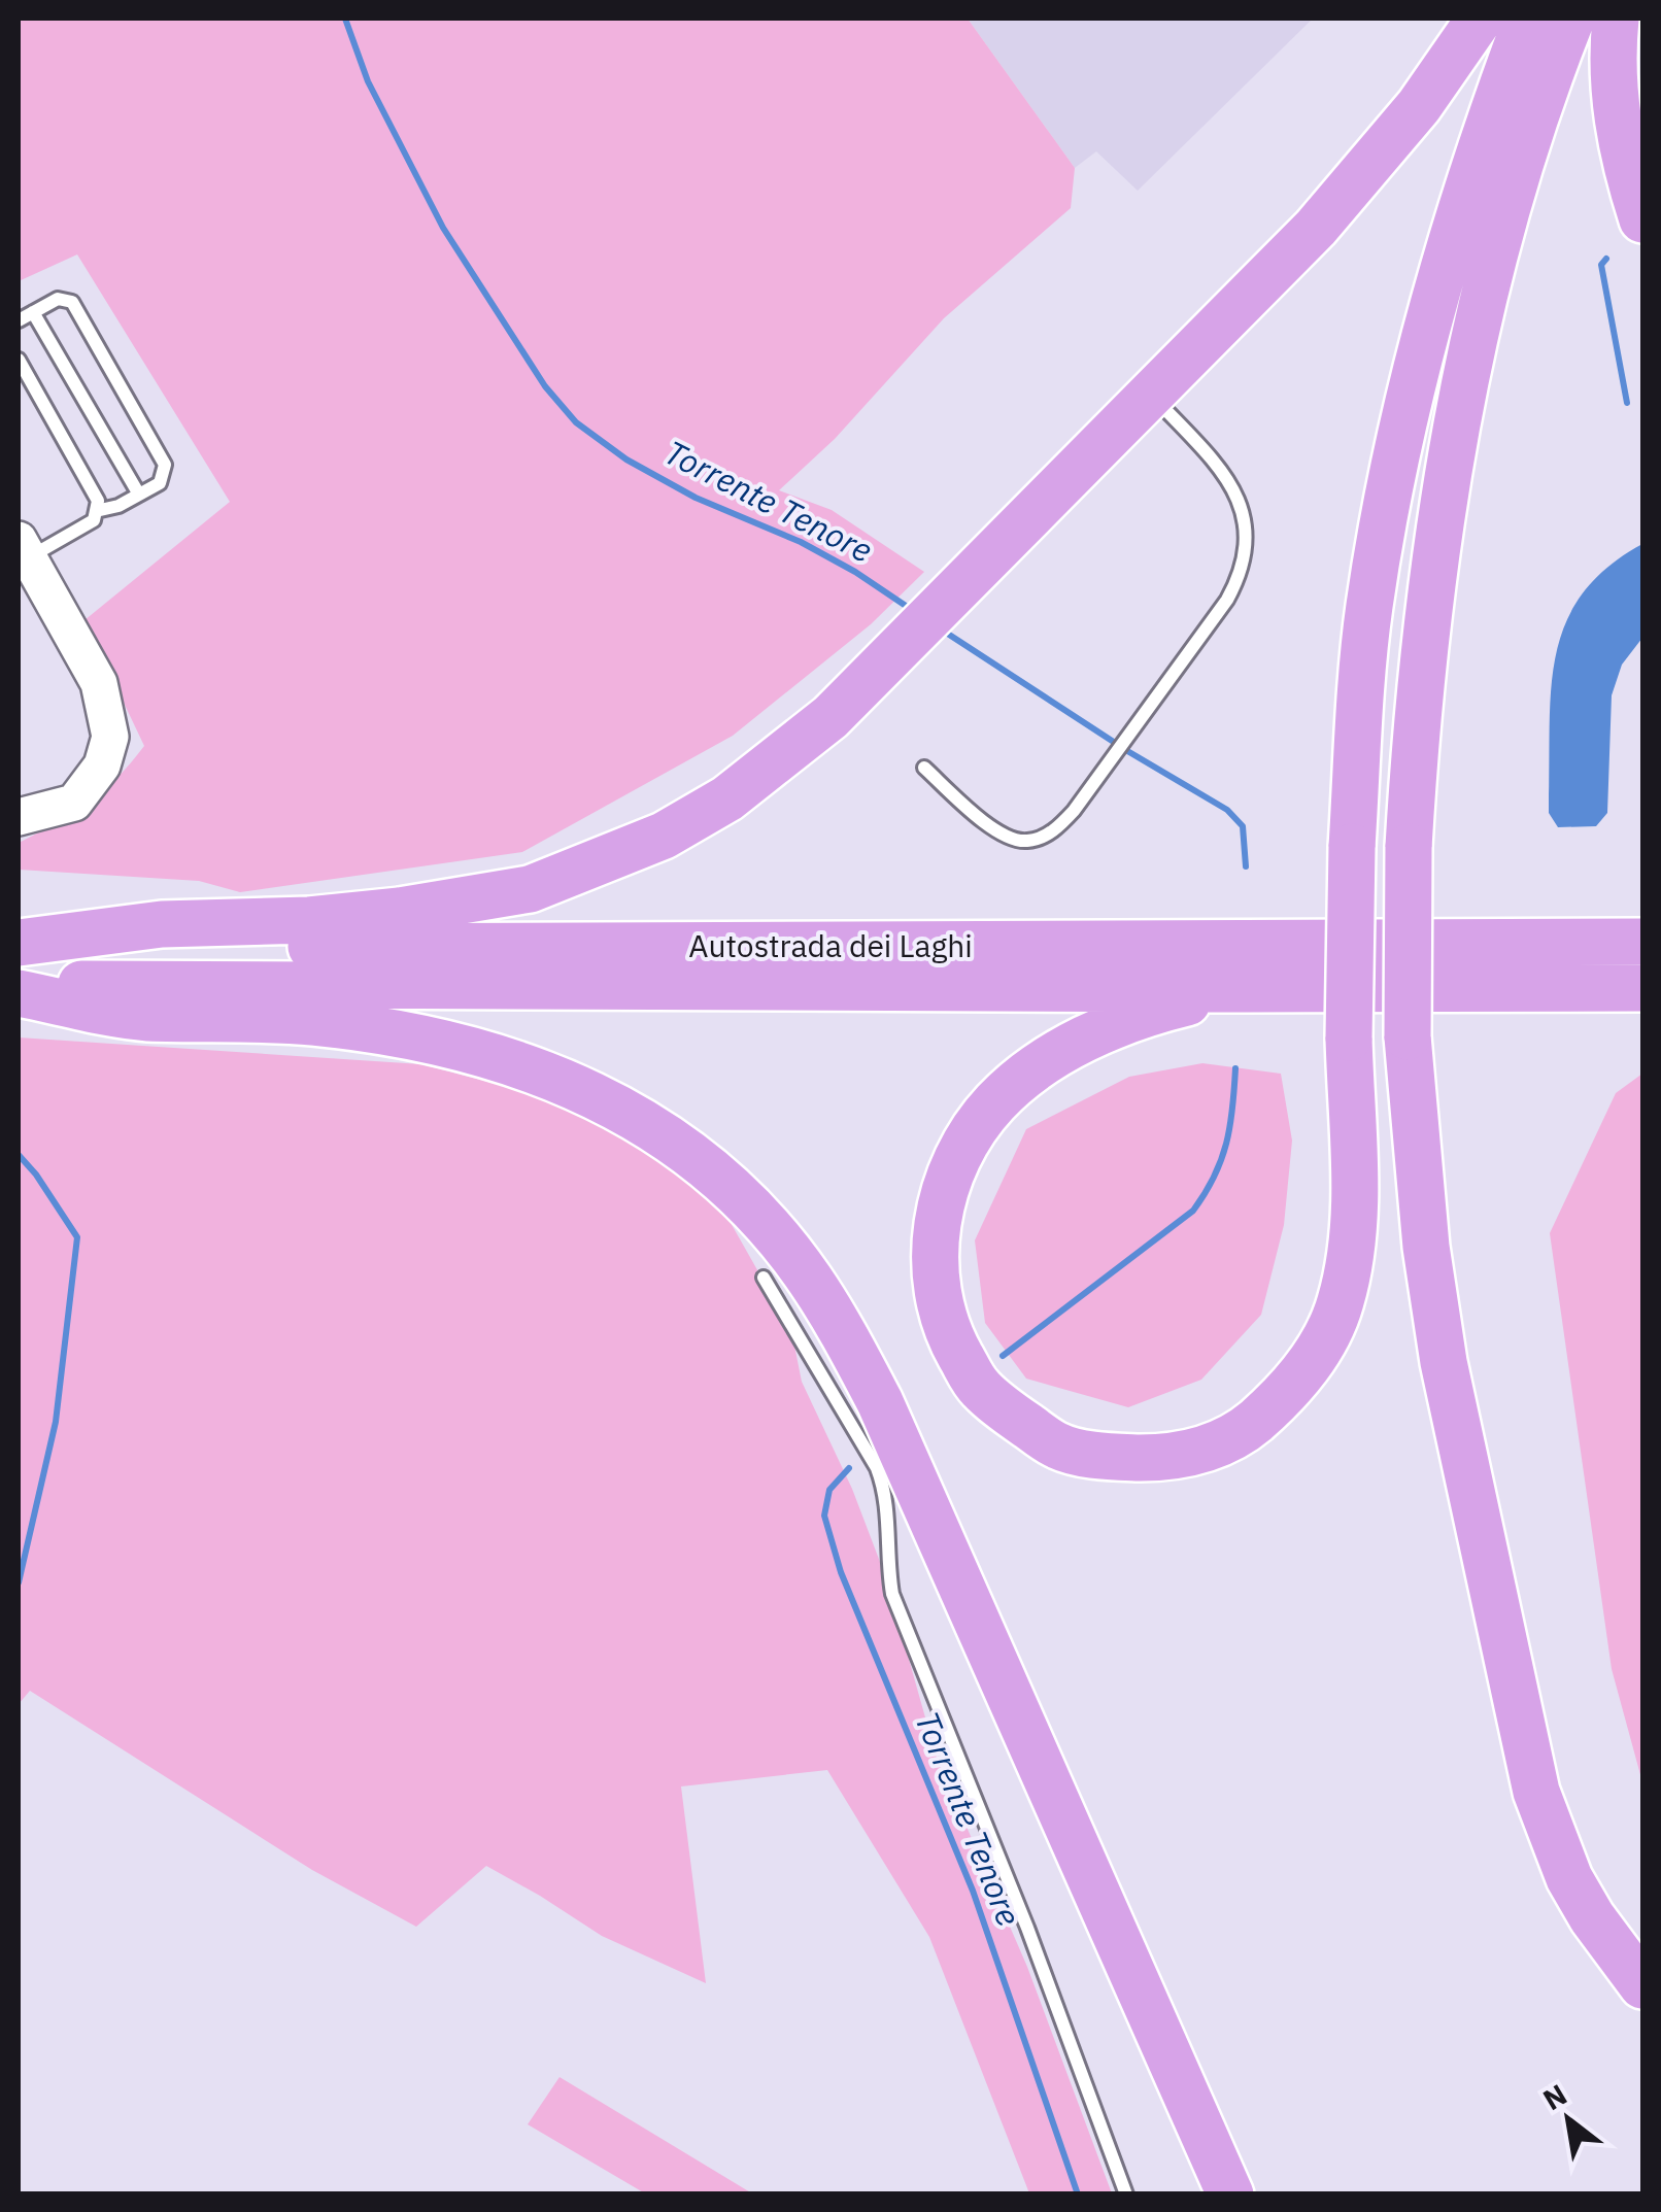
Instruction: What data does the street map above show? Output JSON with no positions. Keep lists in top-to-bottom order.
{
  "streets": {
    "highway": ["Autostrada dei Laghi"]
  },
  "water": ["Torrente Tenore"],
  "north": "top left"
}
